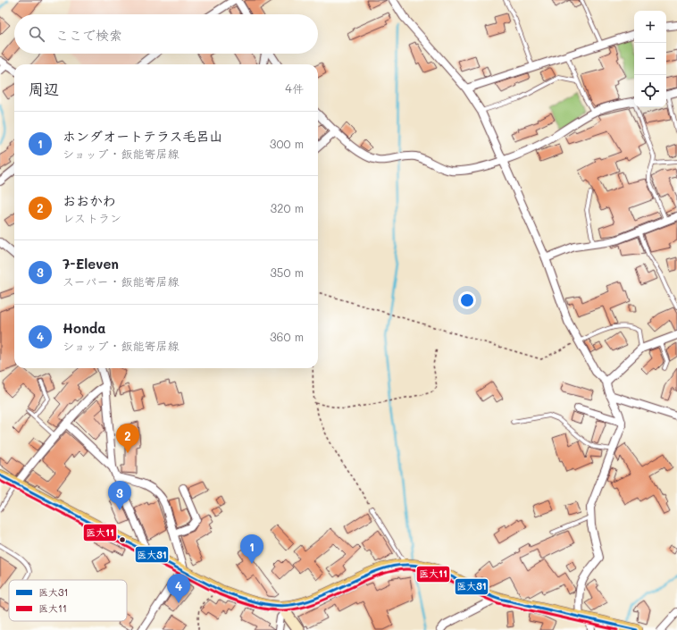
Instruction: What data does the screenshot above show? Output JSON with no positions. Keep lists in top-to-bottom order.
{
  "lines": ["transit line 医大31", "transit line 医大11"],
  "legend": ["医大31", "医大11"],
  "page": {
    "map_buttons": ["+", "−"],
    "search": "ここで検索",
    "heading": ["周辺", "4件"],
    "list": [
      {
        "mark": "1",
        "name": "ホンダオートテラス毛呂山",
        "note": "ショップ · 飯能寄居線",
        "value": "300 m"
      },
      {
        "mark": "2",
        "name": "おおかわ",
        "note": "レストラン",
        "value": "320 m"
      },
      {
        "mark": "3",
        "name": "7-Eleven",
        "note": "スーパー · 飯能寄居線",
        "value": "350 m"
      },
      {
        "mark": "4",
        "name": "Honda",
        "note": "ショップ · 飯能寄居線",
        "value": "360 m"
      }
    ],
    "pins": [
      "2",
      "3",
      "1",
      "4"
    ]
  }
}
